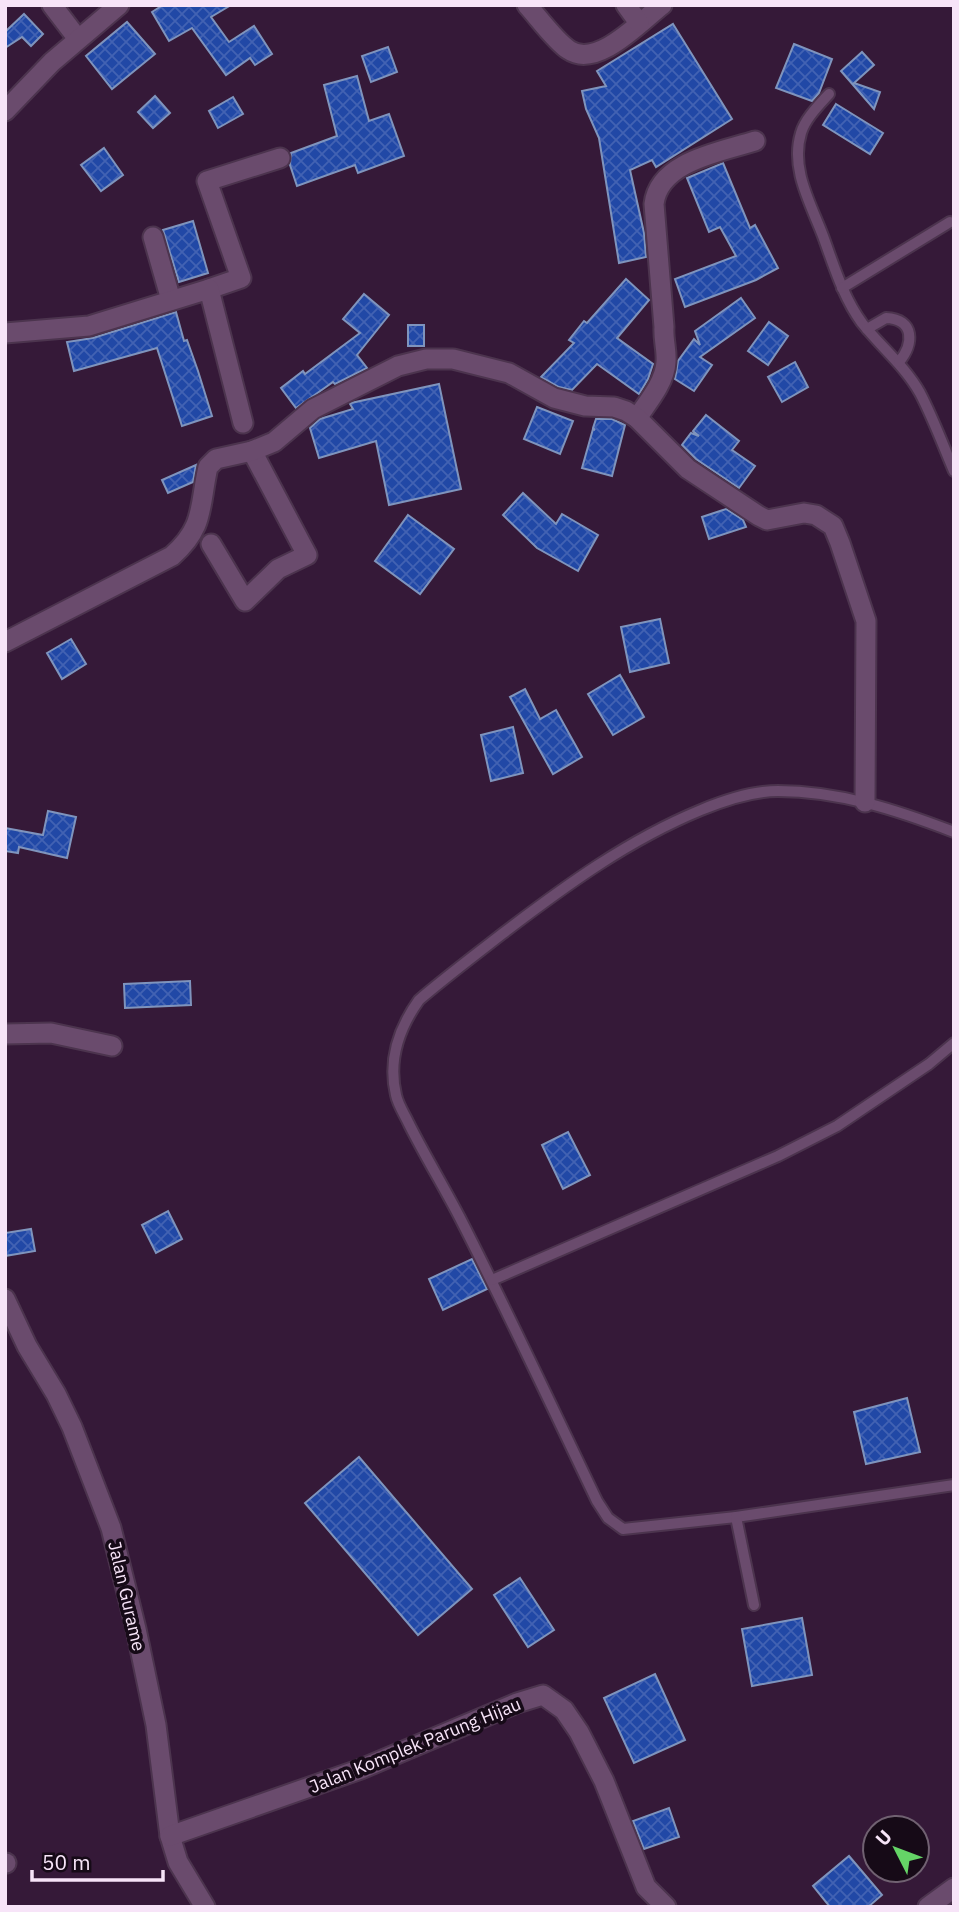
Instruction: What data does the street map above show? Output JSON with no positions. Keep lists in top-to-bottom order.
{
  "streets": {
    "street": ["Jalan Gurame", "Jalan Komplek Parung Hijau"]
  },
  "crossings": [
    ["Jalan Gurame", "Jalan Komplek Parung Hijau"]
  ],
  "scale_bar": "50 m",
  "north": "top left"
}
